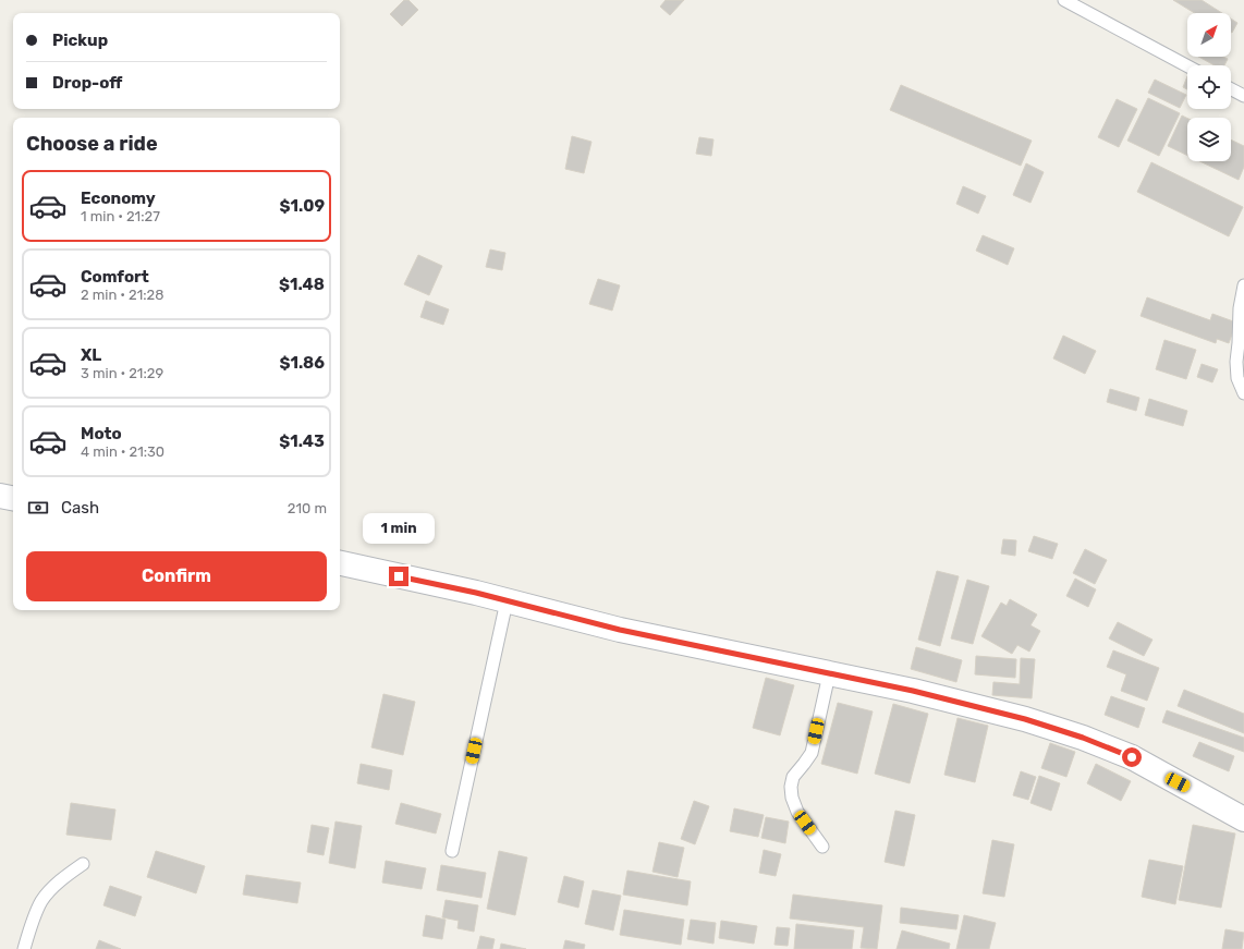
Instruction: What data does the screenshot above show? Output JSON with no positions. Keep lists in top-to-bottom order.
{
  "north": "top right",
  "page": {
    "banner": ["Pickup", "Drop-off"],
    "heading": "Choose a ride",
    "list": [
      {
        "name": "Economy",
        "note": "1 min · 21:27",
        "value": "$1.09"
      },
      {
        "name": "Comfort",
        "note": "2 min · 21:28",
        "value": "$1.48"
      },
      {
        "name": "XL",
        "note": "3 min · 21:29",
        "value": "$1.86"
      },
      {
        "name": "Moto",
        "note": "4 min · 21:30",
        "value": "$1.43"
      }
    ],
    "pay": ["Cash", "210 m"],
    "bubble": "1 min",
    "buttons": "Confirm"
  }
}
